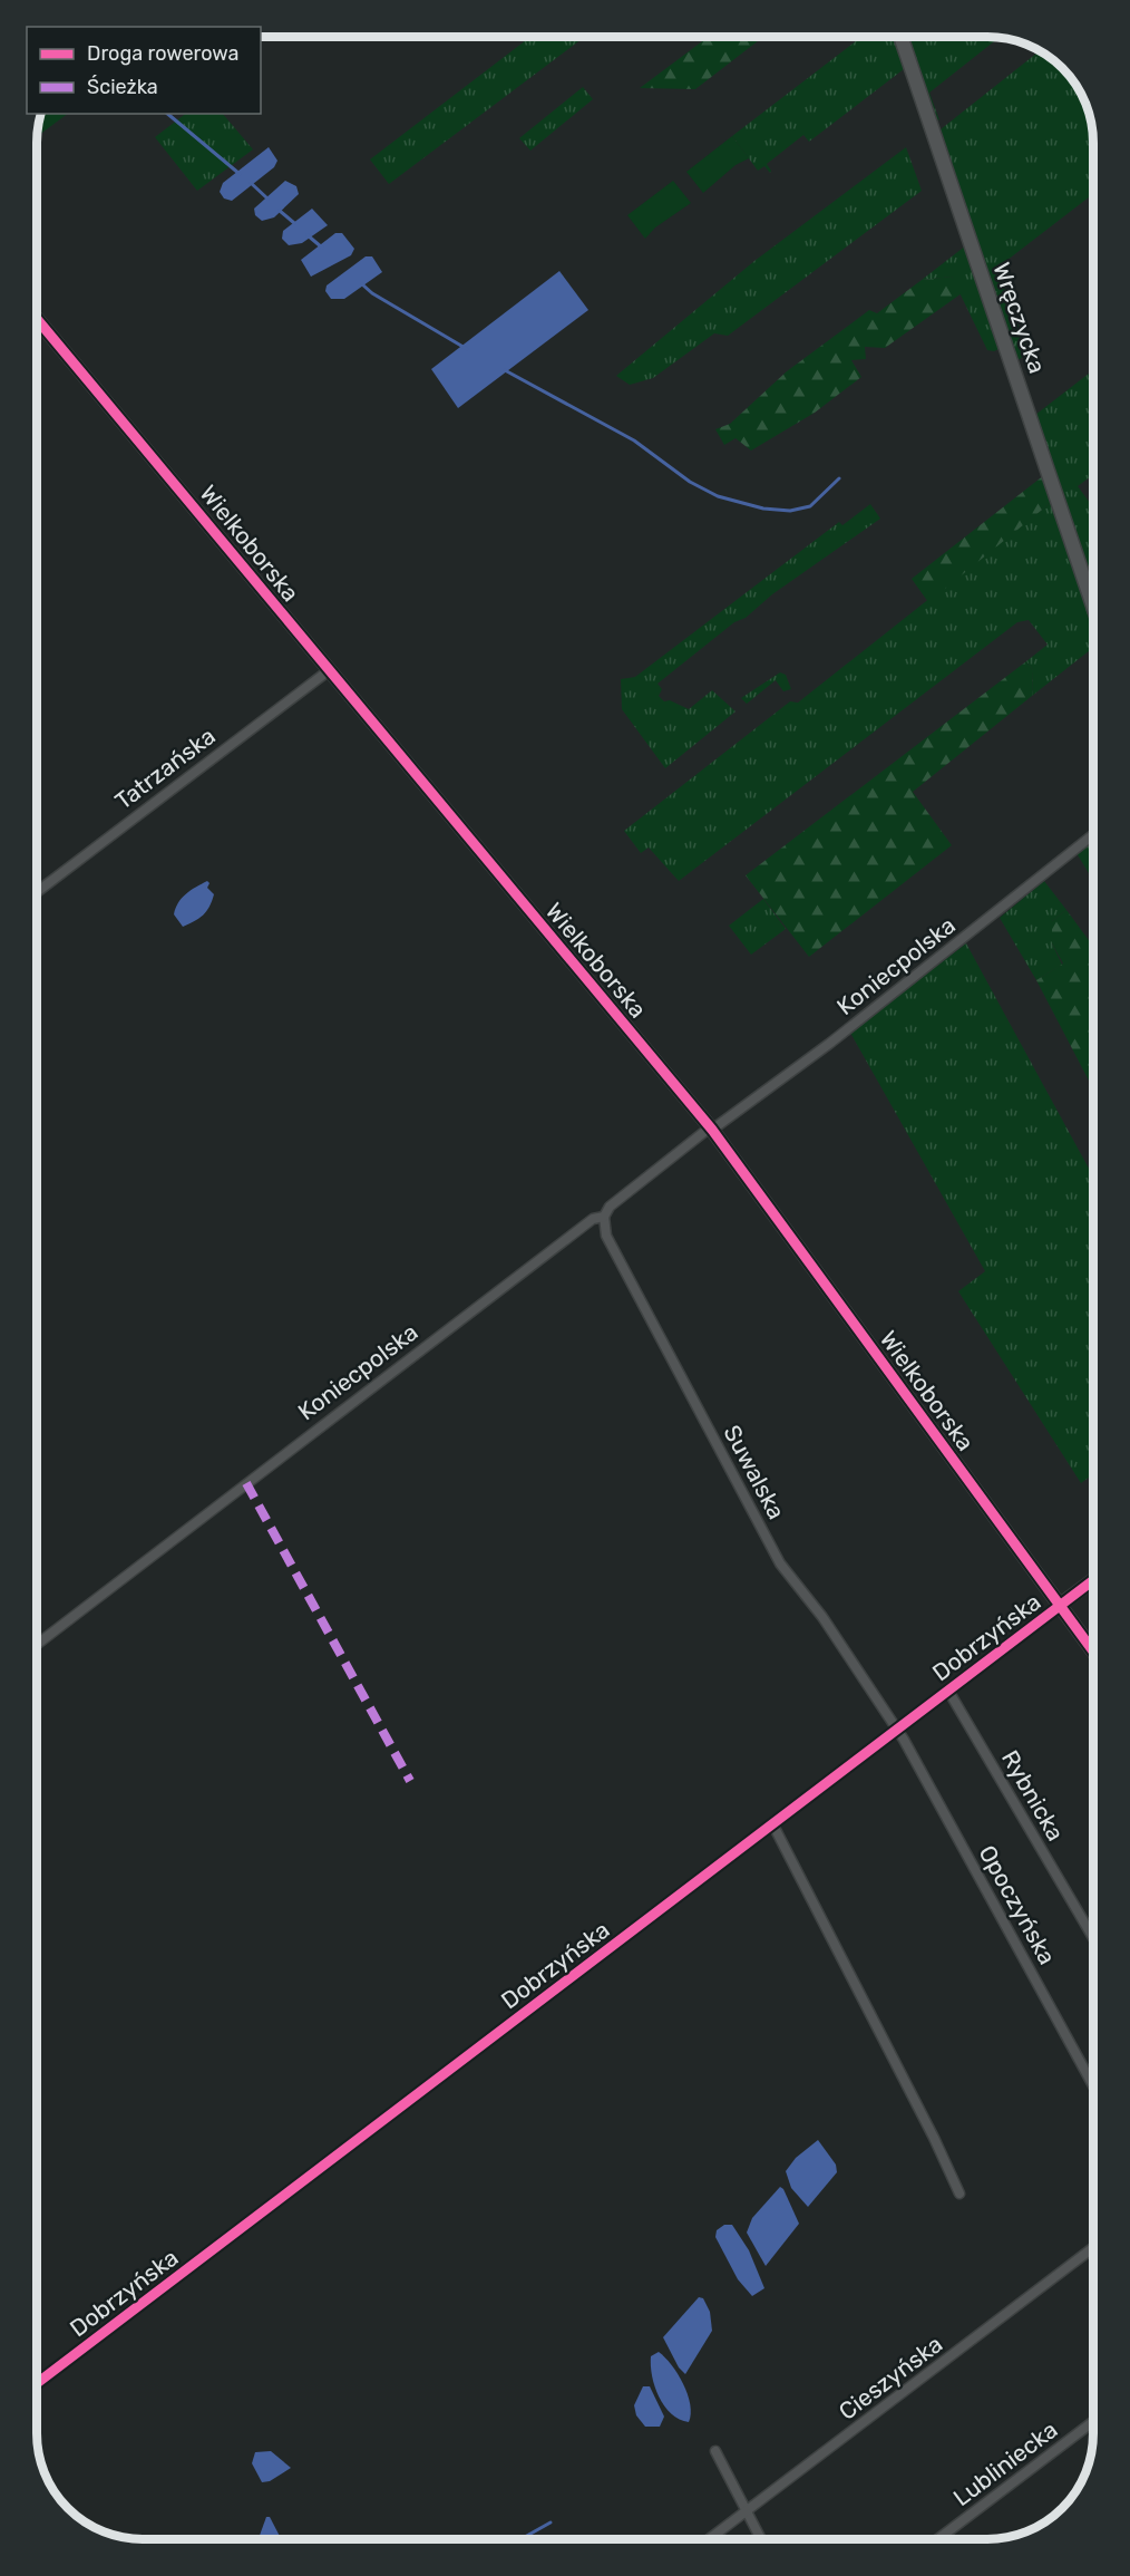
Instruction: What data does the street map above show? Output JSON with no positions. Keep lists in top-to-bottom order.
{
  "streets": {
    "main road": ["Wręczycka"],
    "street": [
      "Wielkoborska",
      "Tatrzańska",
      "Koniecpolska",
      "Suwalska",
      "Dobrzyńska",
      "Rybnicka",
      "Opoczyńska",
      "Cieszyńska",
      "Lubliniecka"
    ]
  },
  "crossings": [
    ["Wielkoborska", "Tatrzańska"],
    ["Wielkoborska", "Koniecpolska"],
    ["Wielkoborska", "Dobrzyńska"],
    ["Koniecpolska", "Suwalska"],
    ["Suwalska", "Dobrzyńska"],
    ["Suwalska", "Opoczyńska"],
    ["Dobrzyńska", "Rybnicka"],
    ["Dobrzyńska", "Opoczyńska"]
  ],
  "legend": ["Droga rowerowa", "Ścieżka"]
}
